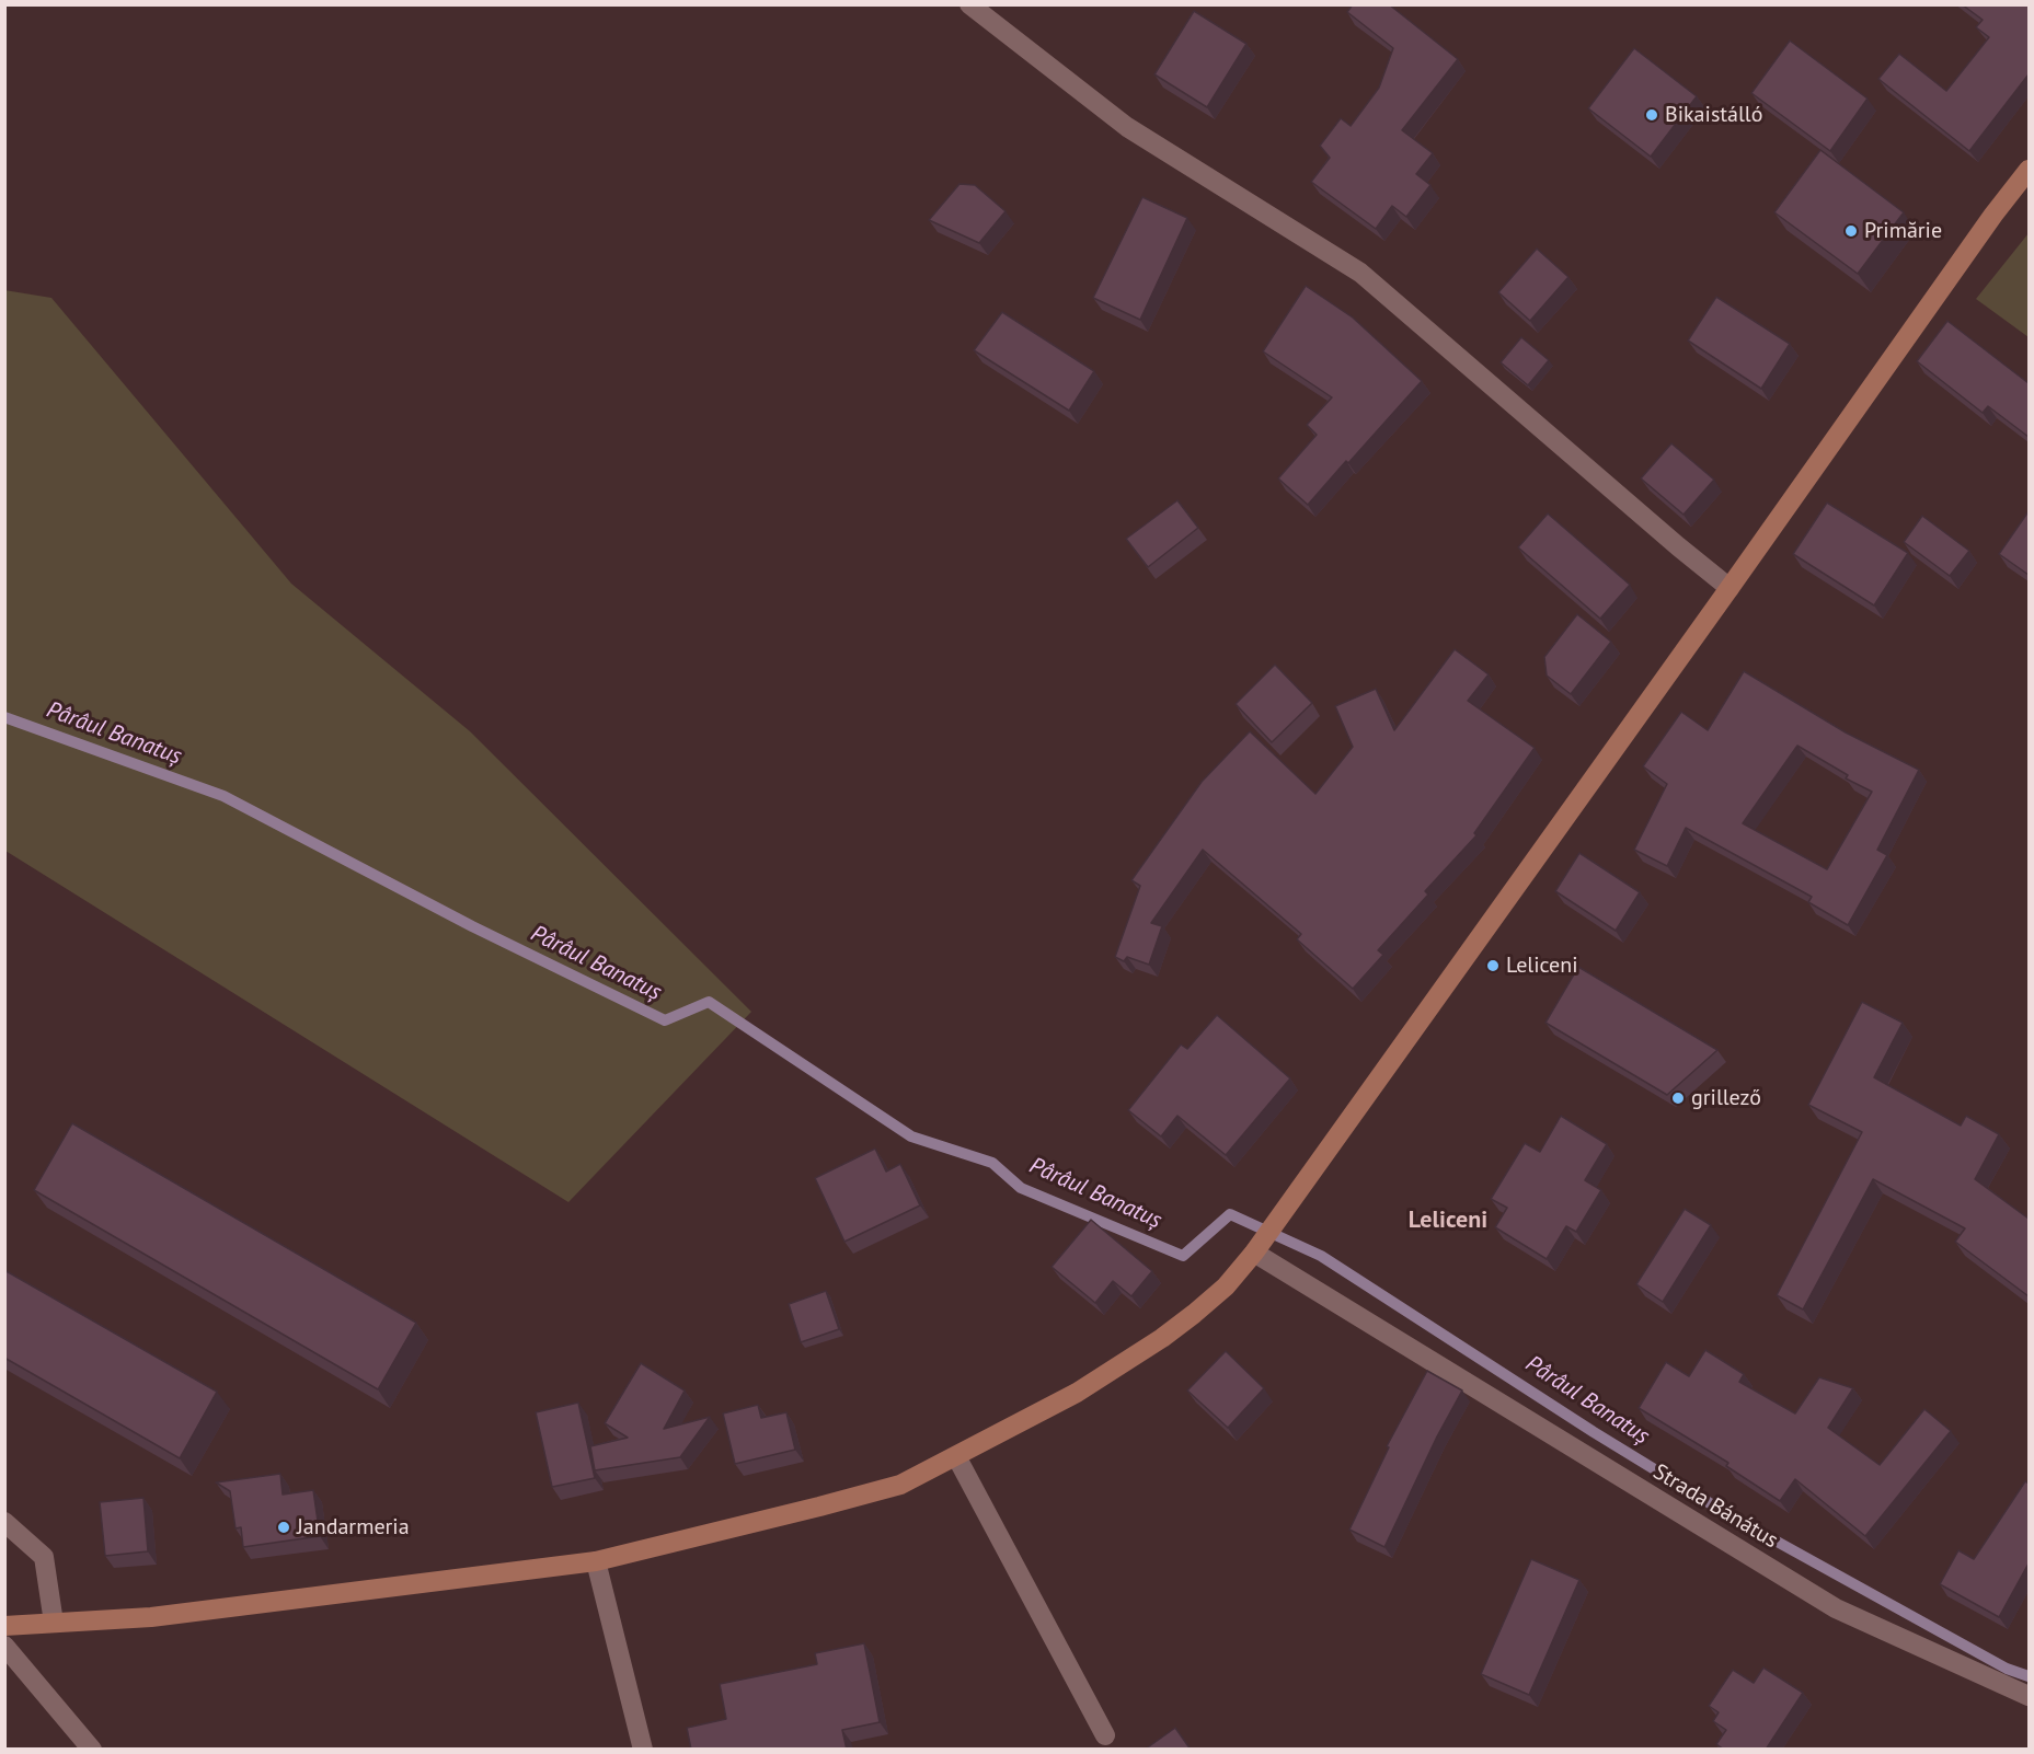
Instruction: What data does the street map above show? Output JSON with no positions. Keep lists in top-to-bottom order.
{
  "streets": {
    "street": ["Strada Bánátus"]
  },
  "districts": ["Leliceni"],
  "water": ["Pârâul Banatuș"],
  "places": [
    "Bikaistálló",
    "Primărie",
    "Leliceni",
    "grillező",
    "Jandarmeria"
  ]
}
